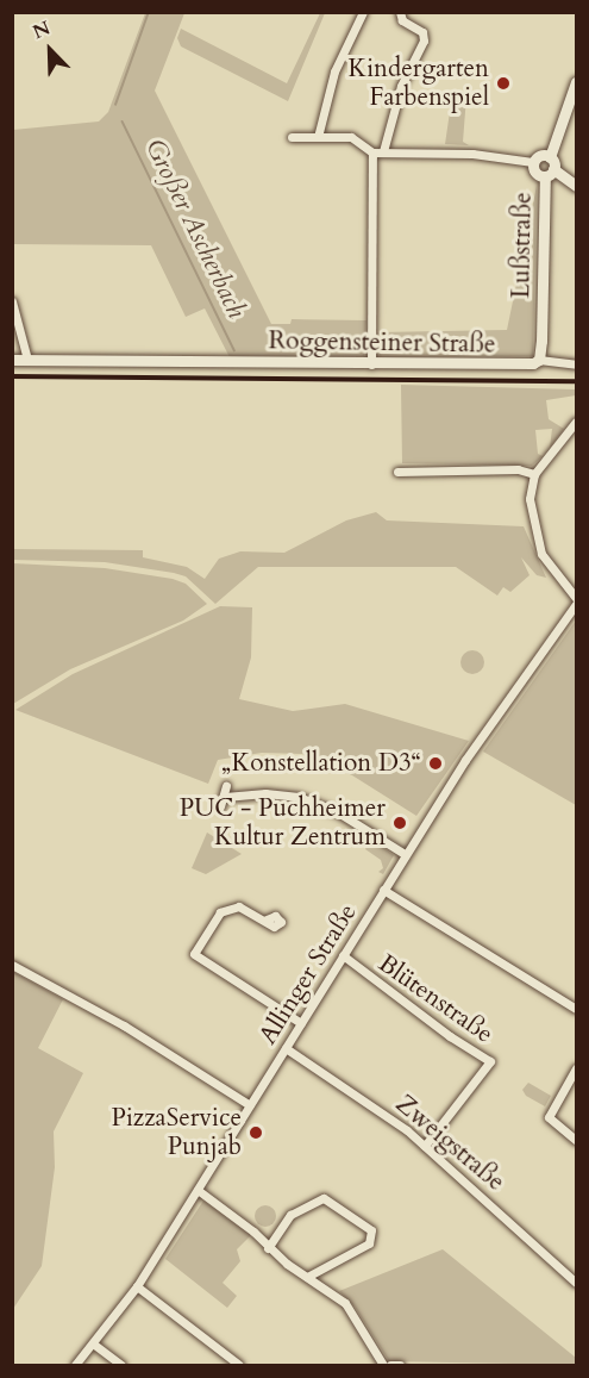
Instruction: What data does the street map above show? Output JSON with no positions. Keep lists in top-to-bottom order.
{
  "streets": {
    "street": [
      "Lußstraße",
      "Roggensteiner Straße",
      "Allinger Straße",
      "Blütenstraße",
      "Zweigstraße"
    ]
  },
  "crossings": [
    ["Lußstraße", "Roggensteiner Straße"],
    ["Allinger Straße", "Blütenstraße"],
    ["Allinger Straße", "Zweigstraße"],
    ["Blütenstraße", "Zweigstraße"]
  ],
  "water": ["Großer Ascherbach"],
  "places": [
    "Kindergarten Farbenspiel",
    "„Konstellation D3“",
    "PUC - Puchheimer Kultur Zentrum",
    "PizzaService Punjab"
  ],
  "north": "top left"
}
